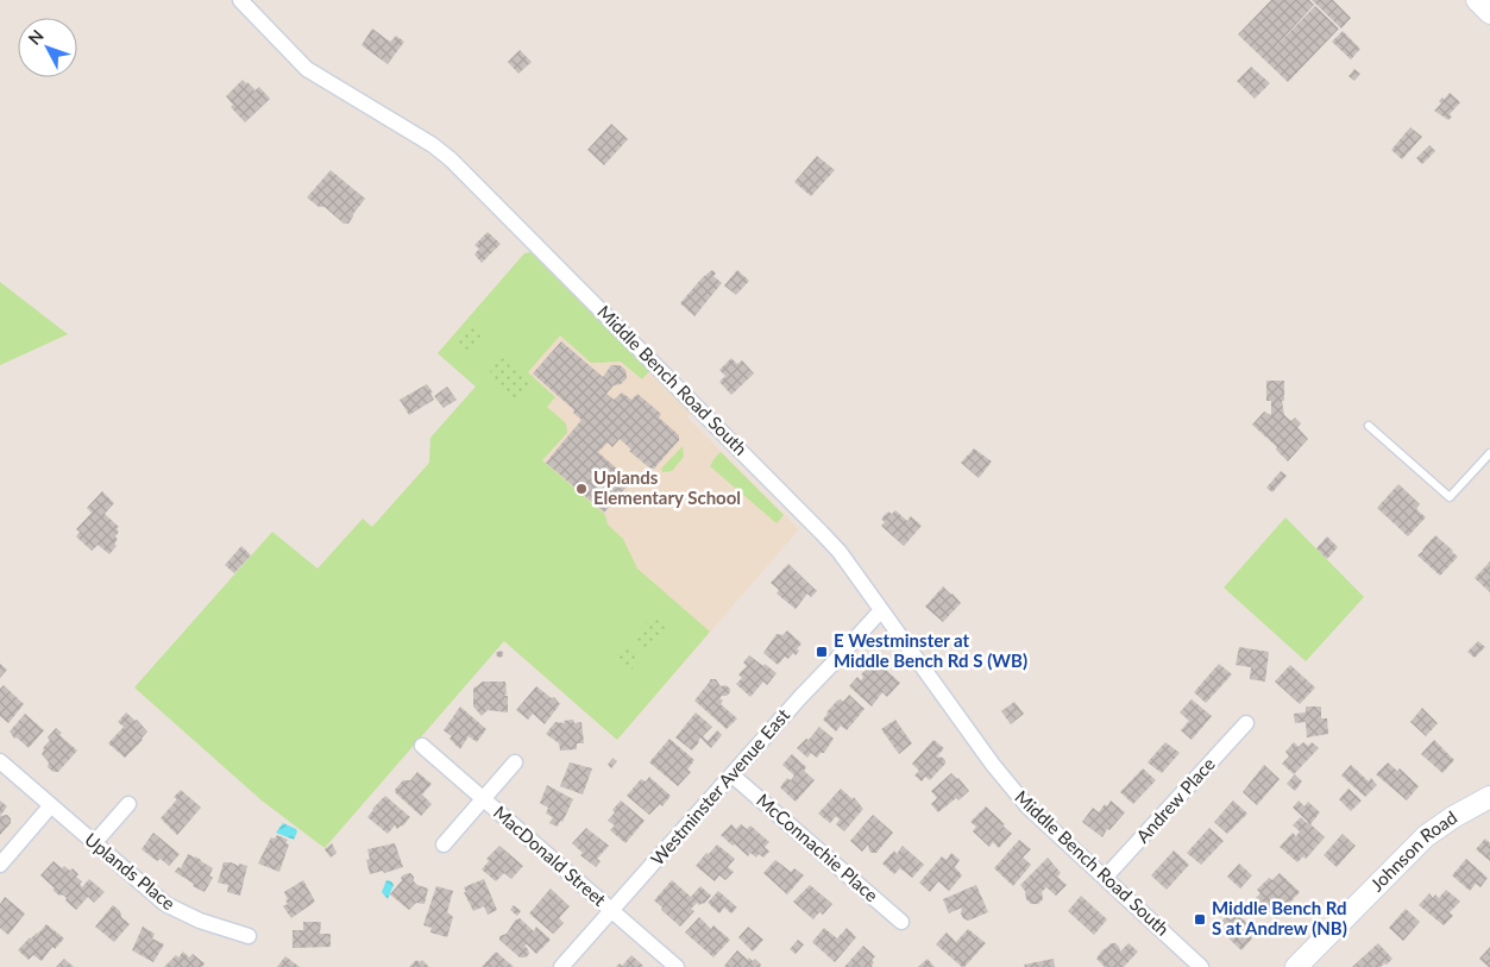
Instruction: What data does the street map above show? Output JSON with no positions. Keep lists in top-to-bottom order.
{
  "streets": {
    "main road": ["Johnson Road"],
    "street": [
      "Middle Bench Road South",
      "Westminster Avenue East",
      "Andrew Place",
      "McConnachie Place",
      "MacDonald Street",
      "Uplands Place"
    ]
  },
  "crossings": [
    ["Middle Bench Road South", "Westminster Avenue East"],
    ["Middle Bench Road South", "Andrew Place"],
    ["Westminster Avenue East", "McConnachie Place"],
    ["Westminster Avenue East", "MacDonald Street"]
  ],
  "places": {
    "other": ["Uplands Elementary School"],
    "transit": ["E Westminster at Middle Bench Rd S (WB)", "Middle Bench Rd S at Andrew (NB)"]
  },
  "north": "top left"
}
